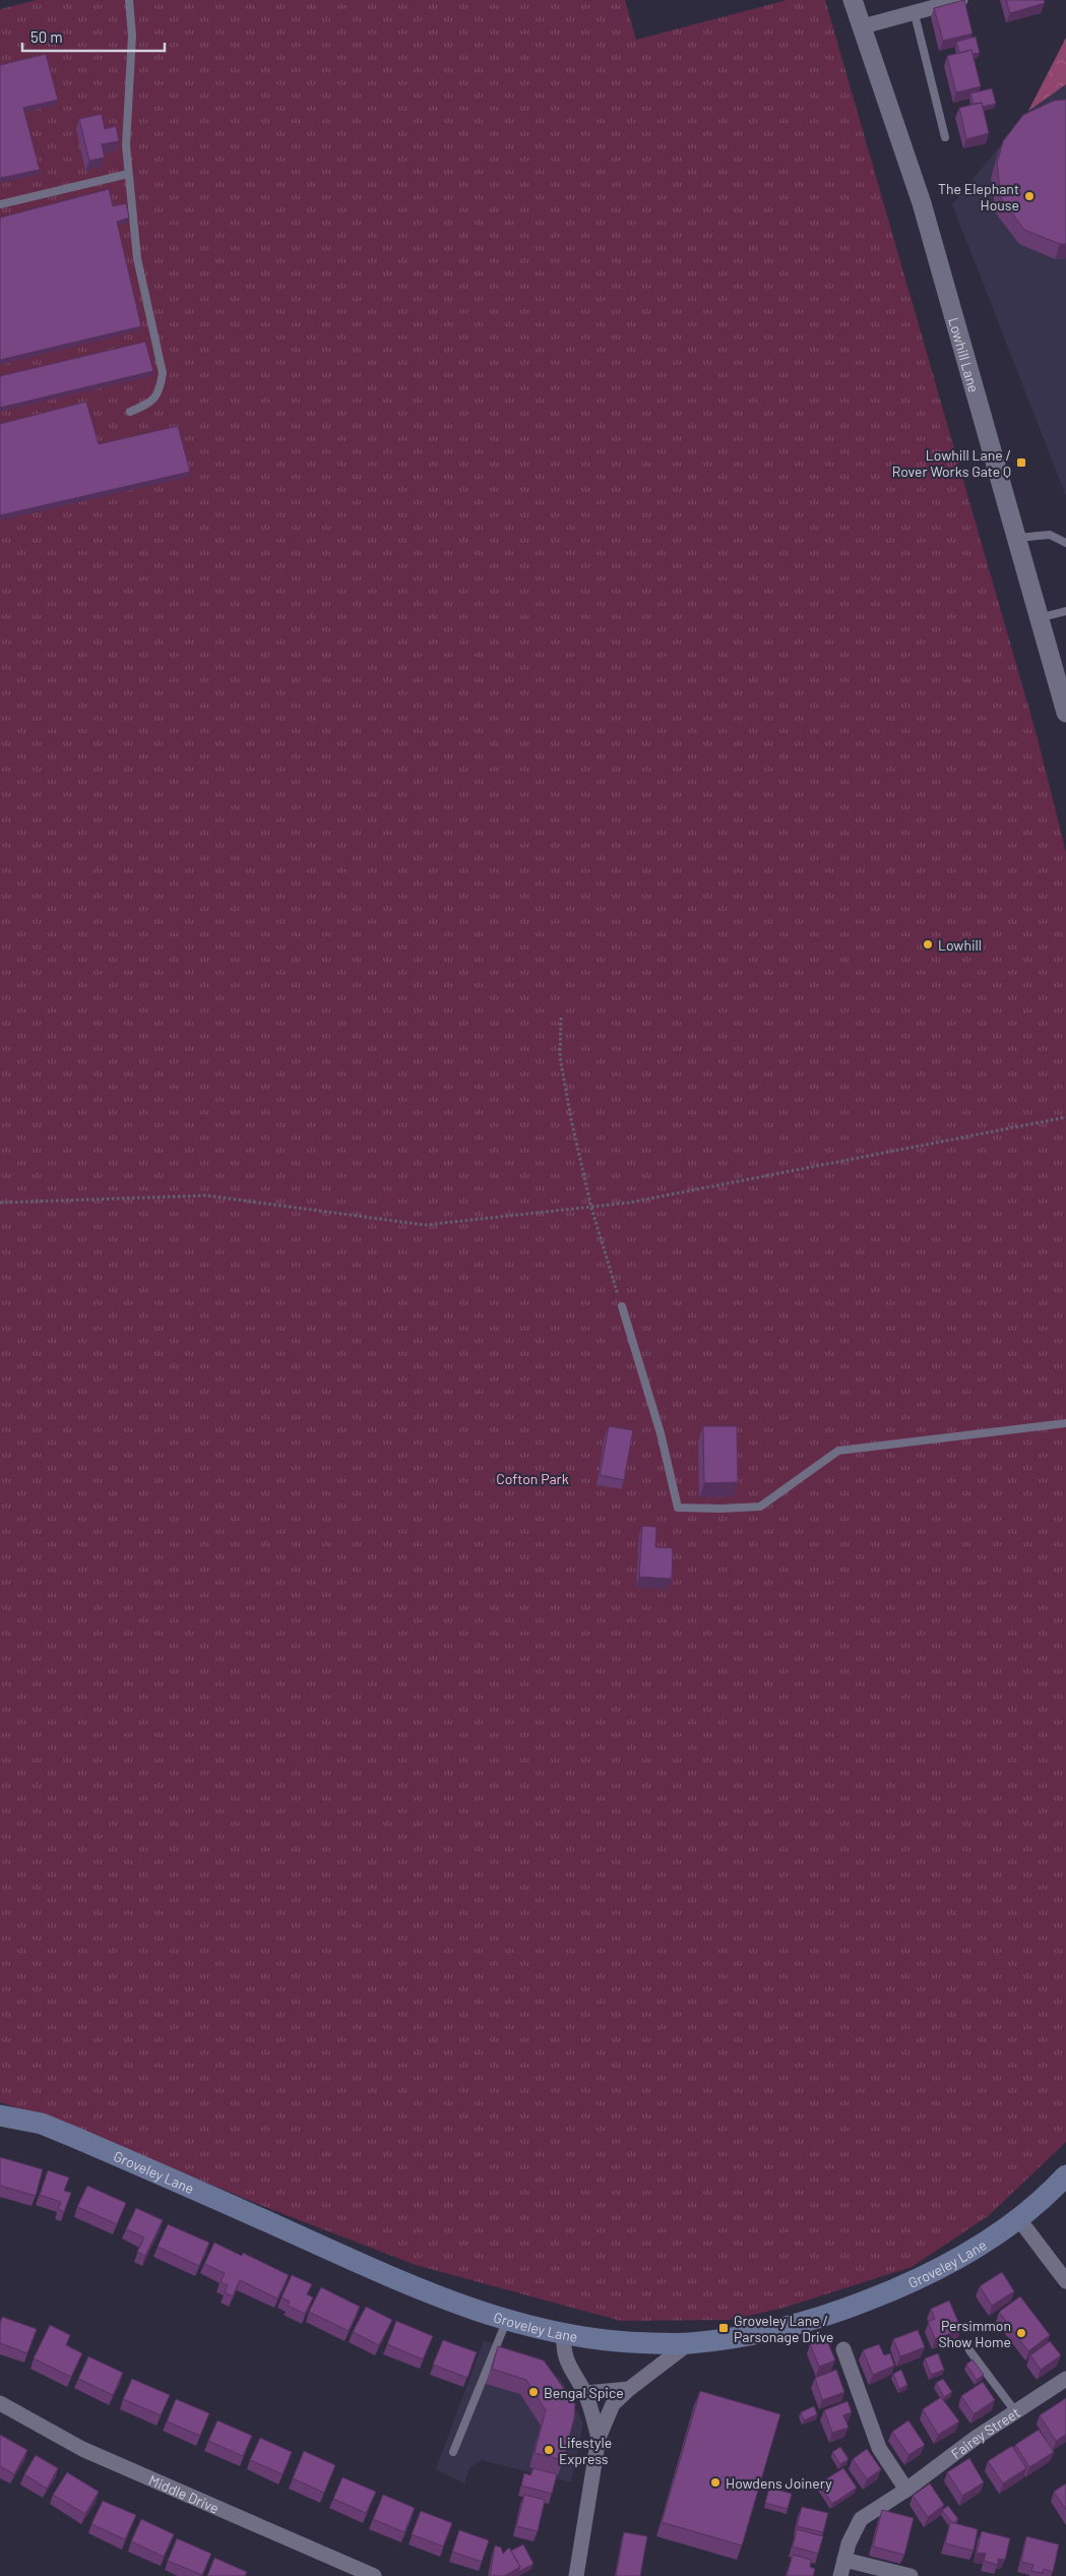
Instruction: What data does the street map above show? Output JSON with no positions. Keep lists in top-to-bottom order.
{
  "streets": {
    "main road": ["Groveley Lane"],
    "street": ["Lowhill Lane", "Fairey Street", "Middle Drive"]
  },
  "parks": ["Cofton Park"],
  "places": {
    "other": [
      "The Elephant House",
      "Lowhill",
      "Persimmon Show Home",
      "Bengal Spice",
      "Lifestyle Express",
      "Howdens Joinery"
    ],
    "transit": ["Lowhill Lane / Rover Works Gate Q", "Groveley Lane / Parsonage Drive"]
  },
  "scale_bar": "50 m"
}
